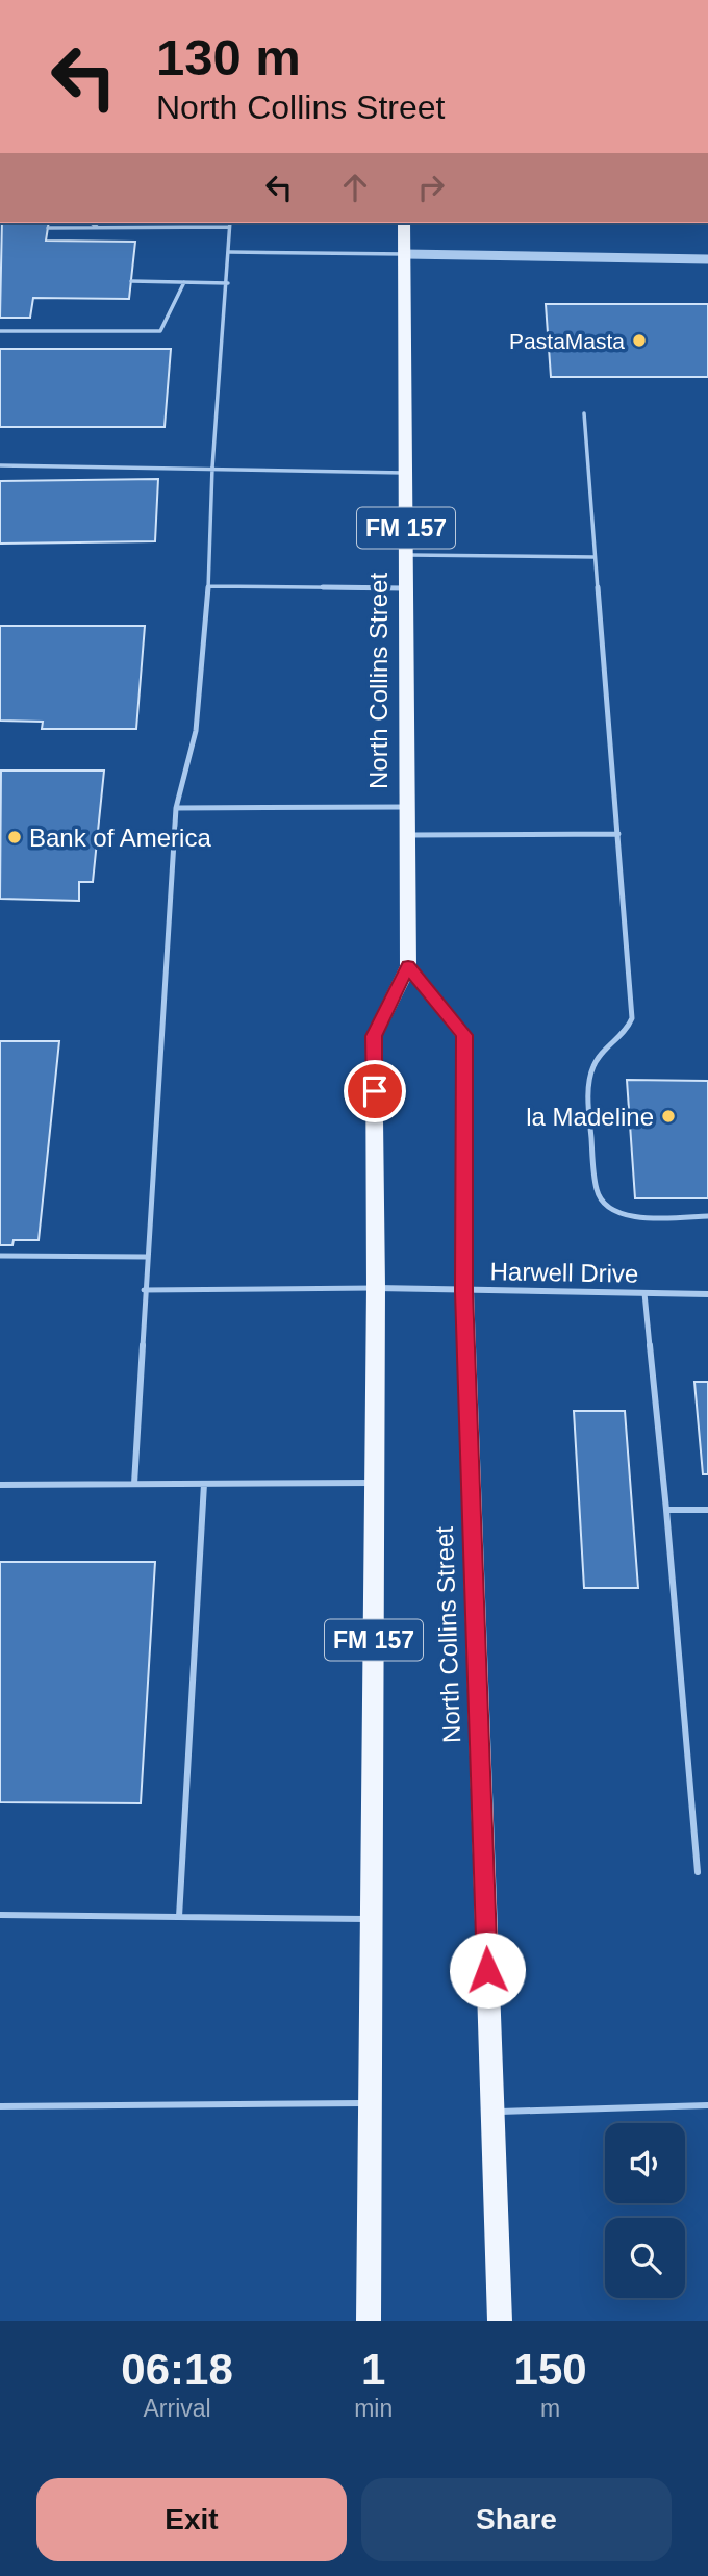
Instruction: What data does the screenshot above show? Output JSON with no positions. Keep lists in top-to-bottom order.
{
  "streets": {
    "main road": ["FM 157", "North Collins Street"],
    "street": ["Harwell Drive"]
  },
  "crossings": [
    ["North Collins Street", "Harwell Drive"]
  ],
  "places": ["PastaMasta", "Bank of America", "la Madeline"],
  "page": {
    "turn": ["130 m", "North Collins Street"],
    "eta": [
      "06:18",
      "Arrival",
      "1",
      "min",
      "150",
      "m"
    ],
    "buttons": ["Exit", "Share"]
  }
}
